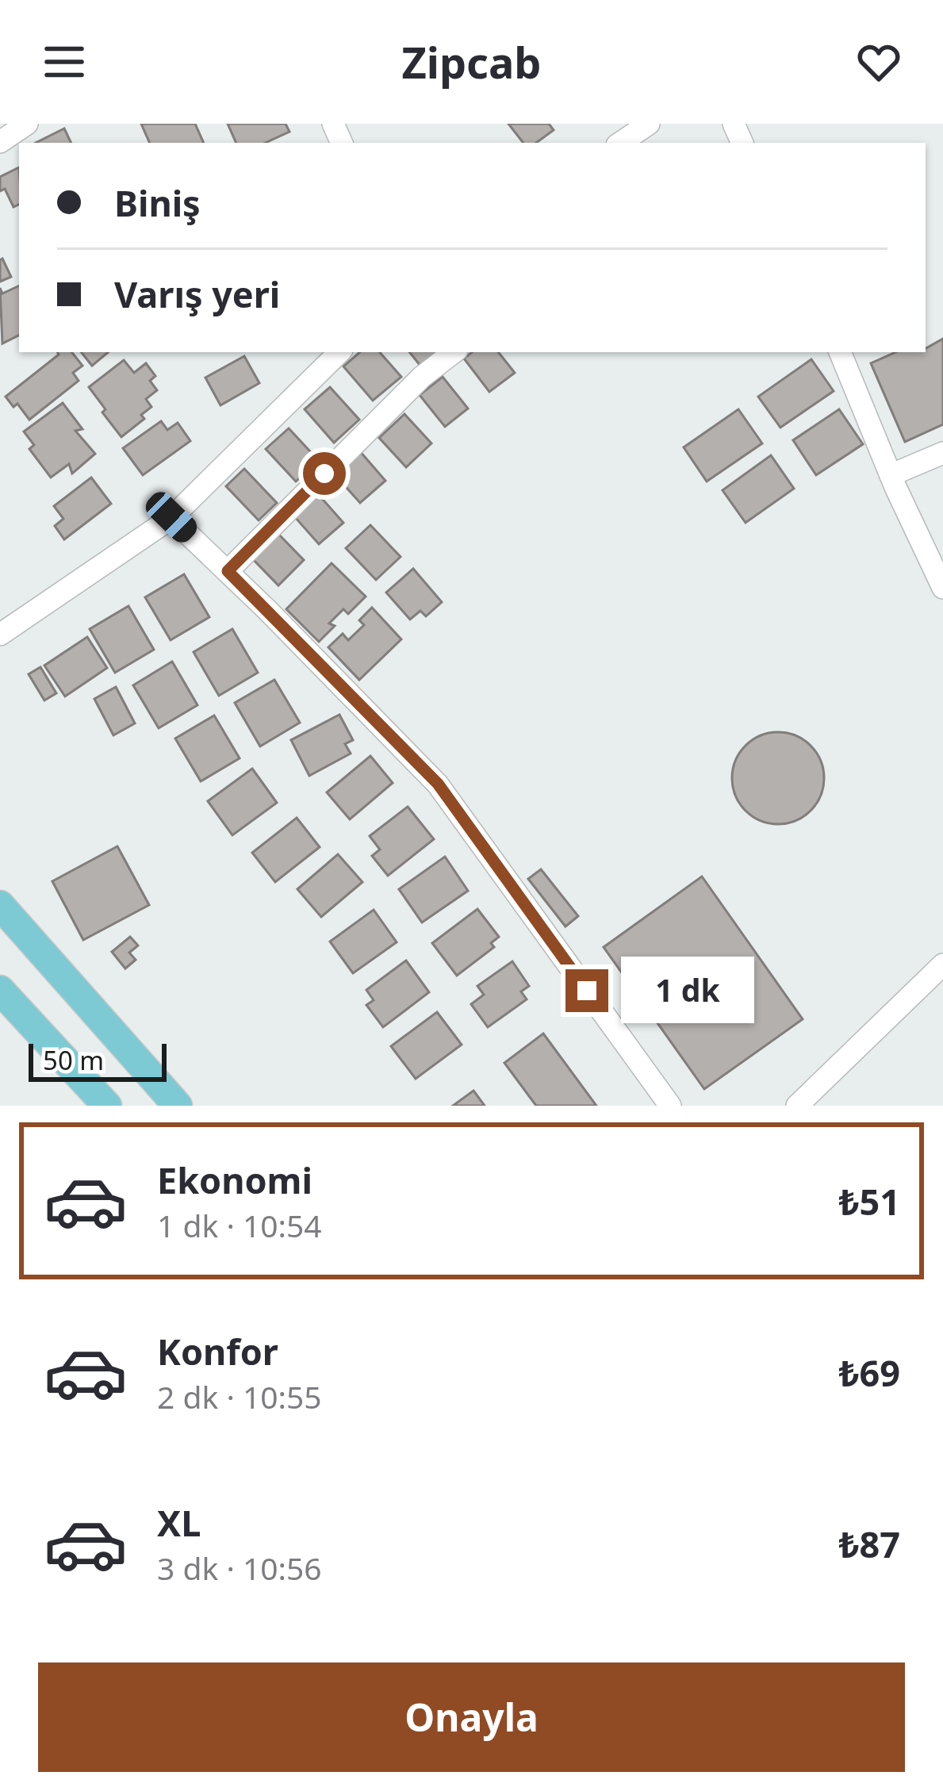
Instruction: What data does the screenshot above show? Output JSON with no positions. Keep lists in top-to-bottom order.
{
  "scale_bar": "50 m",
  "page": {
    "header": "Zipcab",
    "banner": ["Biniş", "Varış yeri"],
    "bubble": "1 dk",
    "scale": "50 m",
    "list": [
      {
        "name": "Ekonomi",
        "note": "1 dk · 10:54",
        "value": "₺51"
      },
      {
        "name": "Konfor",
        "note": "2 dk · 10:55",
        "value": "₺69"
      },
      {
        "name": "XL",
        "note": "3 dk · 10:56",
        "value": "₺87"
      }
    ],
    "buttons": "Onayla"
  }
}
